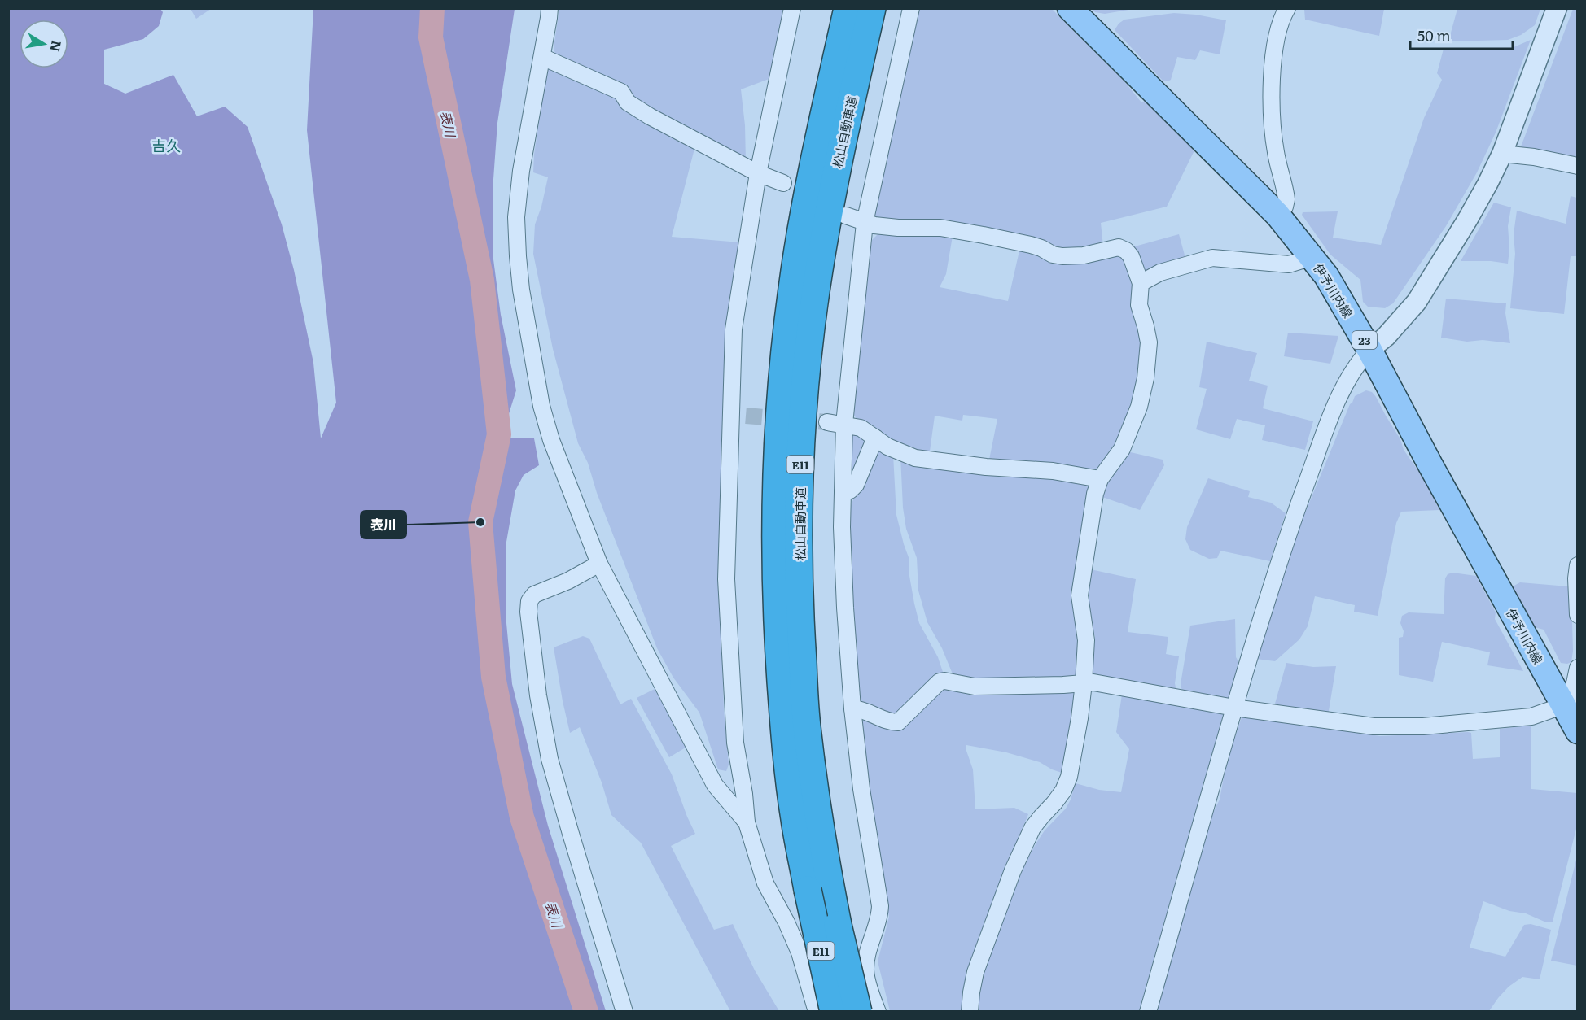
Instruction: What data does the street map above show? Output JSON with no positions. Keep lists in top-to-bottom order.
{
  "streets": {
    "highway": ["松山自動車道", "E11"],
    "main road": ["伊予川内線", "23"]
  },
  "districts": ["吉久"],
  "water": ["表川"],
  "places": ["表川"],
  "scale_bar": "50 m",
  "north": "right"
}
